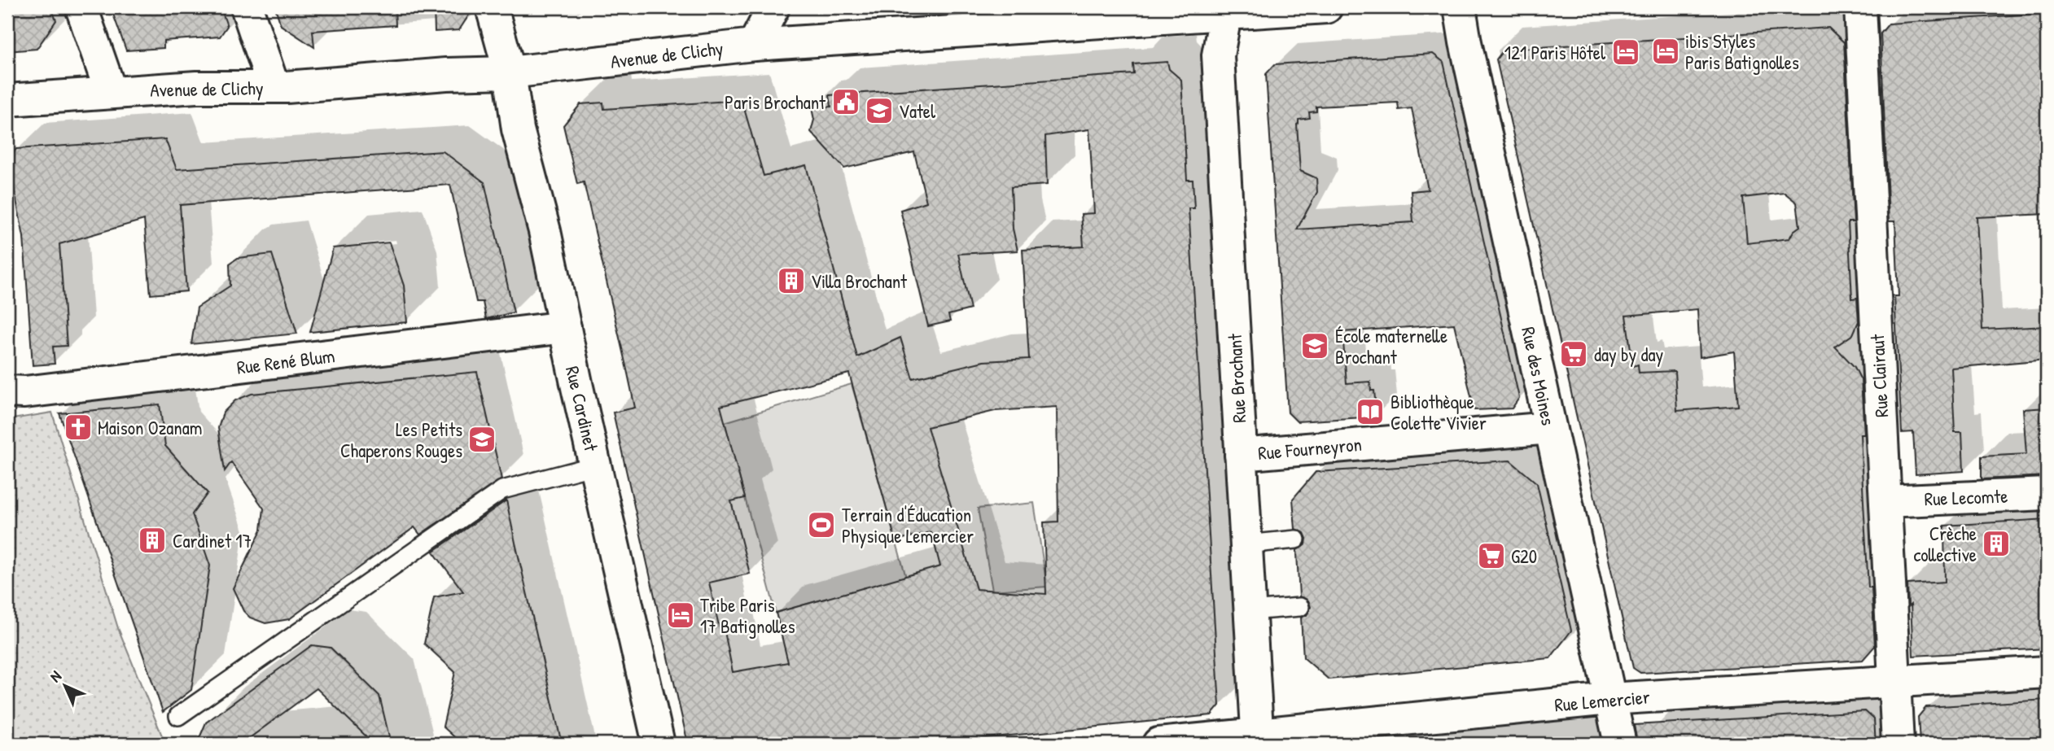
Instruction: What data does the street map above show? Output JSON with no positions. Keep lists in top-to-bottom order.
{
  "streets": {
    "street": [
      "Avenue de Clichy",
      "Rue René Blum",
      "Rue des Moines",
      "Rue Clairaut",
      "Rue Brochant",
      "Rue Cardinet",
      "Rue Fourneyron",
      "Rue Lecomte",
      "Rue Lemercier"
    ]
  },
  "crossings": [
    ["Avenue de Clichy", "Rue Brochant"],
    ["Avenue de Clichy", "Rue Cardinet"],
    ["Rue René Blum", "Rue Cardinet"],
    ["Rue des Moines", "Rue Fourneyron"],
    ["Rue des Moines", "Rue Lemercier"],
    ["Rue Clairaut", "Rue Lecomte"],
    ["Rue Clairaut", "Rue Lemercier"],
    ["Rue Brochant", "Rue Fourneyron"],
    ["Rue Brochant", "Rue Lemercier"]
  ],
  "places": {
    "hotel": ["ibis Styles Paris Batignolles", "121 Paris Hôtel", "Tribe Paris 17 Batignolles"],
    "public building": ["Paris Brochant"],
    "school or university": ["Vatel", "École maternelle Brochant", "Les Petits Chaperons Rouges"],
    "building": ["Villa Brochant", "Cardinet 17", "Crèche collective"],
    "supermarket": ["day by day", "G20"],
    "library": ["Bibliothèque Colette Vivier"],
    "church": ["Maison Ozanam"],
    "sports": ["Terrain d'Éducation Physique Lemercier"]
  },
  "north": "top left"
}
